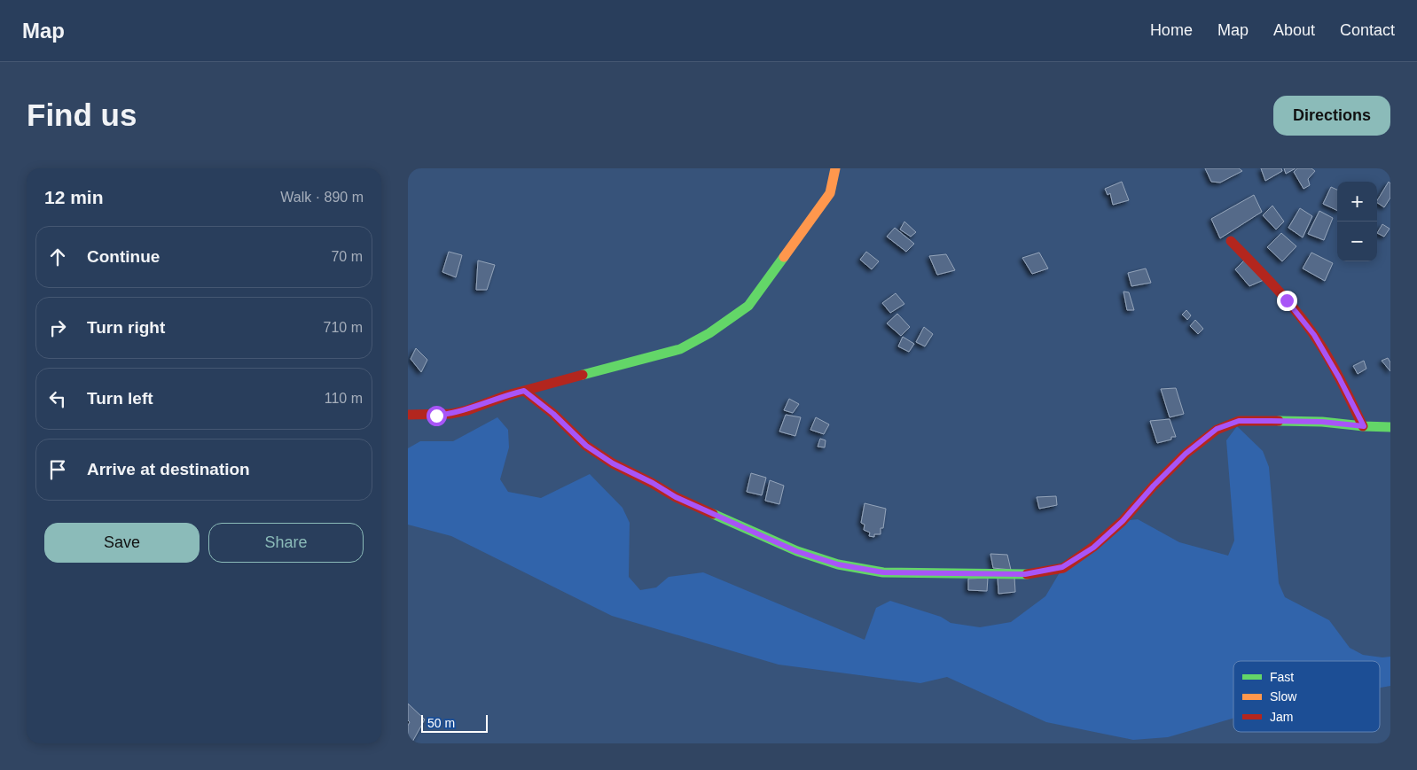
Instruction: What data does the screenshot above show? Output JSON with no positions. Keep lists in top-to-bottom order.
{
  "legend": ["Fast", "Slow", "Jam"],
  "scale_bar": "50 m",
  "page": {
    "header": "Map",
    "nav": [
      "Home",
      "Map",
      "About",
      "Contact"
    ],
    "buttons": [
      "Directions",
      ["Save", "Share"]
    ],
    "title": "Find us",
    "heading": ["12 min", "Walk · 890 m"],
    "map_buttons": ["+", "−"],
    "list": [
      ["Continue", "70 m"],
      ["Turn right", "710 m"],
      ["Turn left", "110 m"],
      "Arrive at destination"
    ],
    "scale": "50 m"
  }
}
